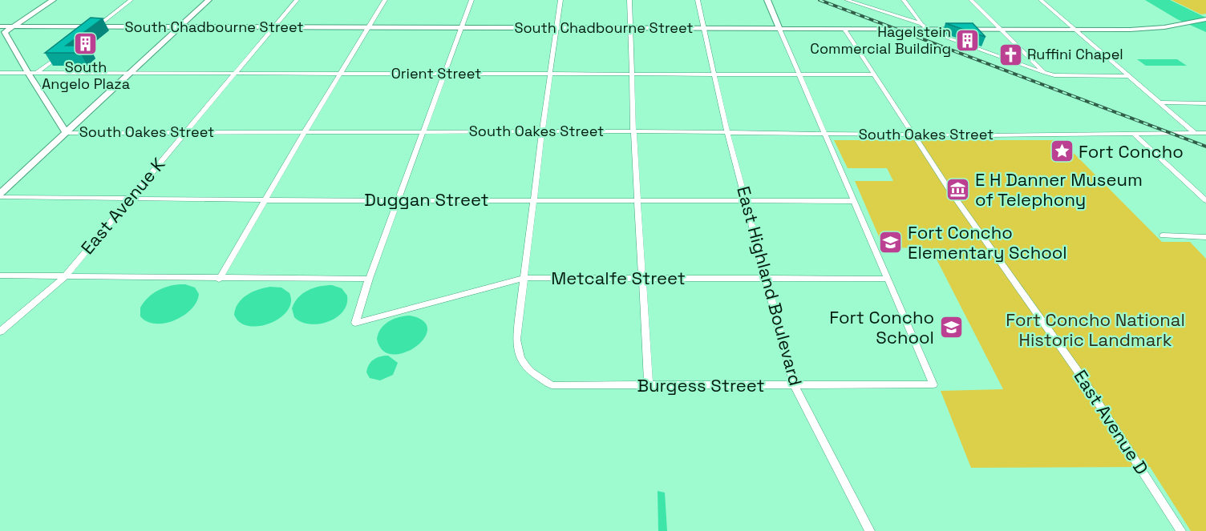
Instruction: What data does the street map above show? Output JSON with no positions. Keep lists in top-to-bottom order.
{
  "streets": {
    "main road": ["South Chadbourne Street", "South Oakes Street"],
    "street": [
      "Orient Street",
      "Duggan Street",
      "East Avenue K",
      "Metcalfe Street",
      "East Highland Boulevard",
      "Burgess Street",
      "East Avenue D"
    ]
  },
  "crossings": [
    ["South Chadbourne Street", "South Oakes Street"],
    ["South Chadbourne Street", "East Avenue K"],
    ["South Chadbourne Street", "East Highland Boulevard"],
    ["South Chadbourne Street", "East Avenue D"],
    ["Orient Street", "South Oakes Street"],
    ["Orient Street", "East Avenue K"],
    ["Orient Street", "East Highland Boulevard"],
    ["Orient Street", "East Avenue D"],
    ["South Oakes Street", "East Avenue K"],
    ["South Oakes Street", "East Highland Boulevard"],
    ["South Oakes Street", "East Avenue D"],
    ["Duggan Street", "East Avenue K"],
    ["Duggan Street", "East Highland Boulevard"],
    ["Metcalfe Street", "East Highland Boulevard"],
    ["Metcalfe Street", "Burgess Street"],
    ["East Highland Boulevard", "Burgess Street"]
  ],
  "parks": ["Fort Concho National Historic Landmark"],
  "places": {
    "building": ["Hagelstein Commercial Building", "South Angelo Plaza"],
    "church": ["Ruffini Chapel"],
    "place": ["Fort Concho"],
    "museum": ["E H Danner Museum of Telephony"],
    "school or university": ["Fort Concho Elementary School", "Fort Concho School"]
  }
}
